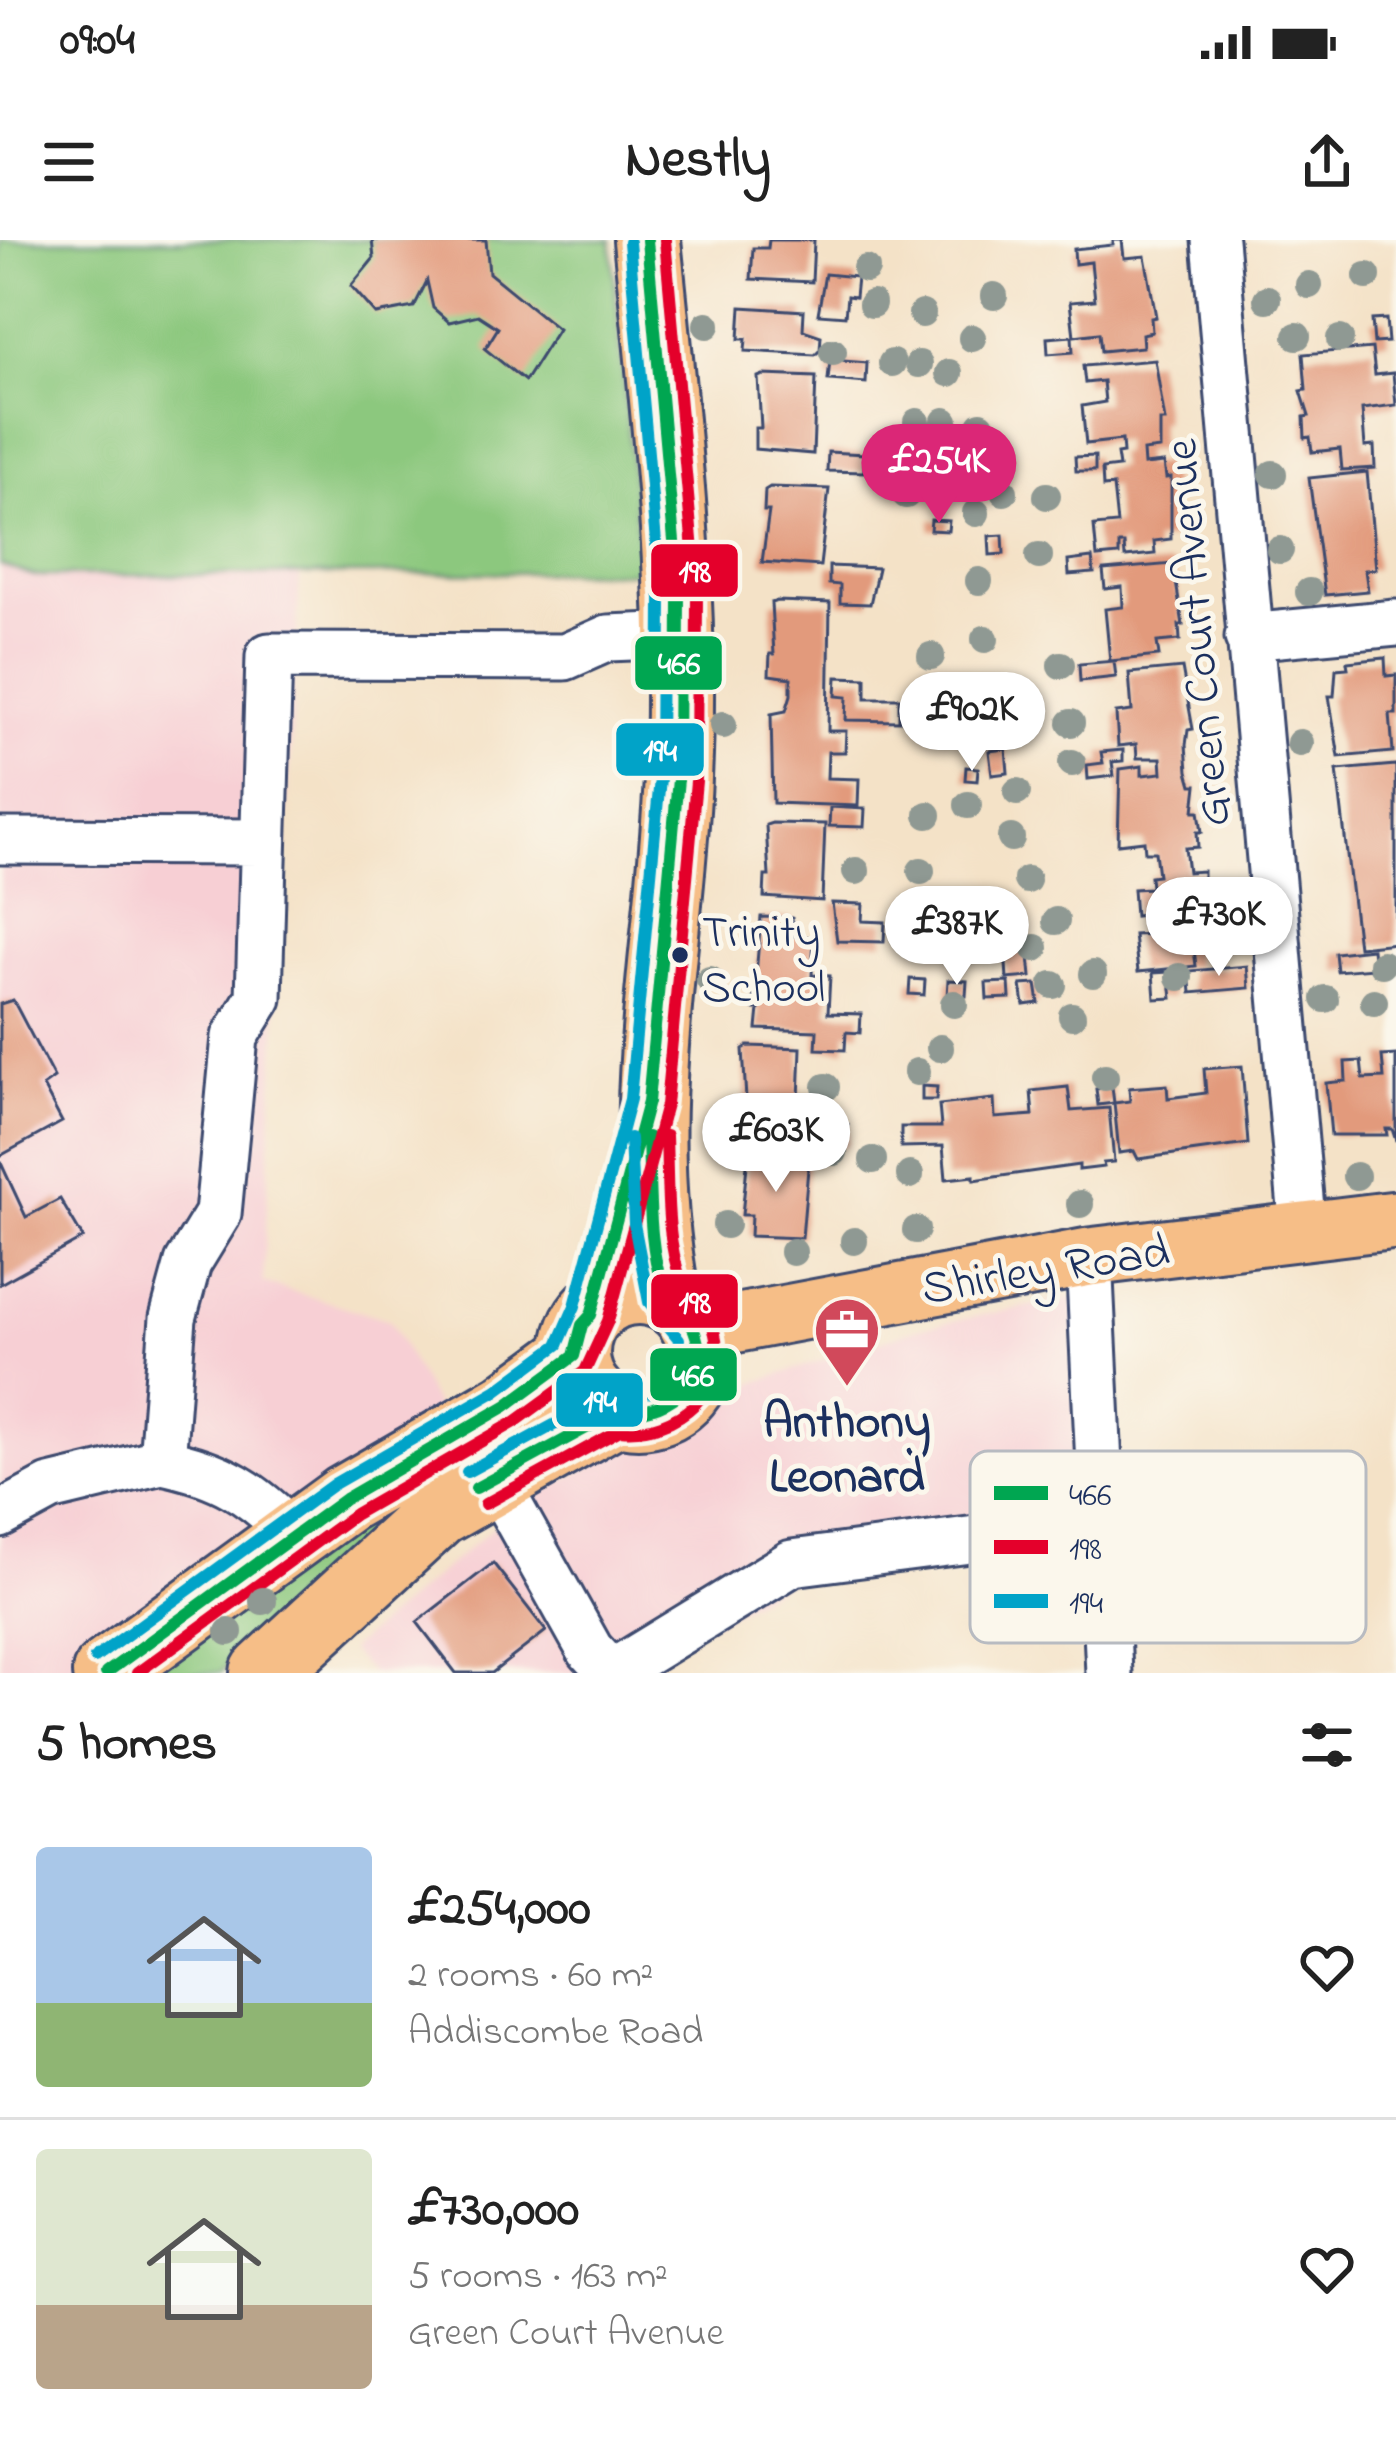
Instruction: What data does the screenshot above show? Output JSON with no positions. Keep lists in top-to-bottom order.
{
  "streets": {
    "main road": ["Shirley Road"],
    "street": ["Green Court Avenue"]
  },
  "crossings": [
    ["Green Court Avenue", "Shirley Road"]
  ],
  "places": {
    "other": ["Trinity School"],
    "office": ["Anthony Leonard"]
  },
  "lines": ["transit line 466", "transit line 198", "transit line 194"],
  "legend": ["466", "198", "194"],
  "page": {
    "status": "09:04",
    "header": "Nestly",
    "price": [
      "£254K",
      "£902K",
      "£730K",
      "£387K",
      "£603K"
    ],
    "heading": "5 homes",
    "list": [
      {
        "name": "£254,000",
        "note": "2 rooms · 60 m² · Addiscombe Road"
      },
      {
        "name": "£730,000",
        "note": "5 rooms · 163 m² · Green Court Avenue"
      }
    ]
  }
}
